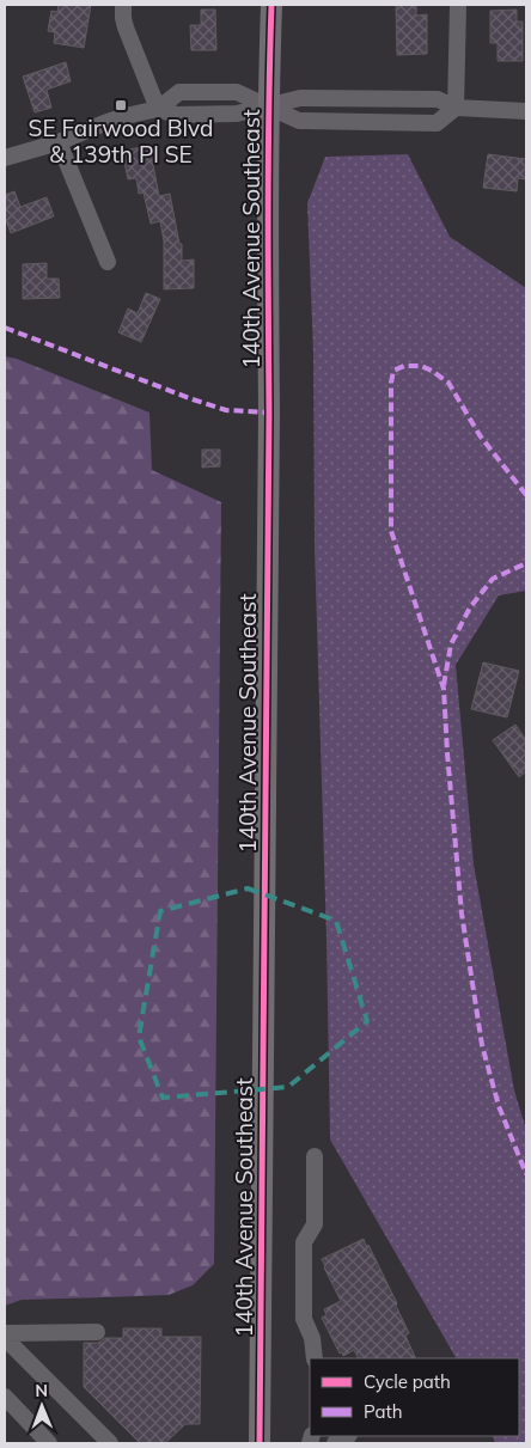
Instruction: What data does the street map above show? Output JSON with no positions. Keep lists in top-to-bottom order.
{
  "streets": {
    "main road": ["140th Avenue Southeast"]
  },
  "places": {
    "transit": ["SE Fairwood Blvd & 139th Pl SE"]
  },
  "legend": ["Cycle path", "Path"],
  "north": "top"
}
